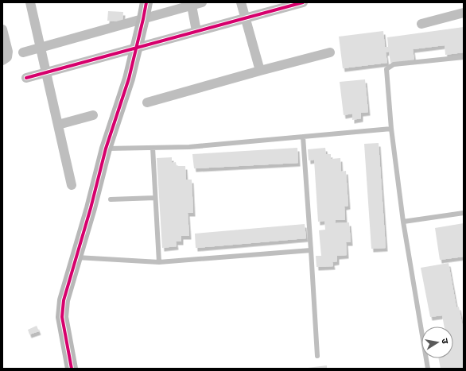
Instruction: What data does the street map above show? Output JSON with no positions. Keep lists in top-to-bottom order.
{
  "north": "right"
}
